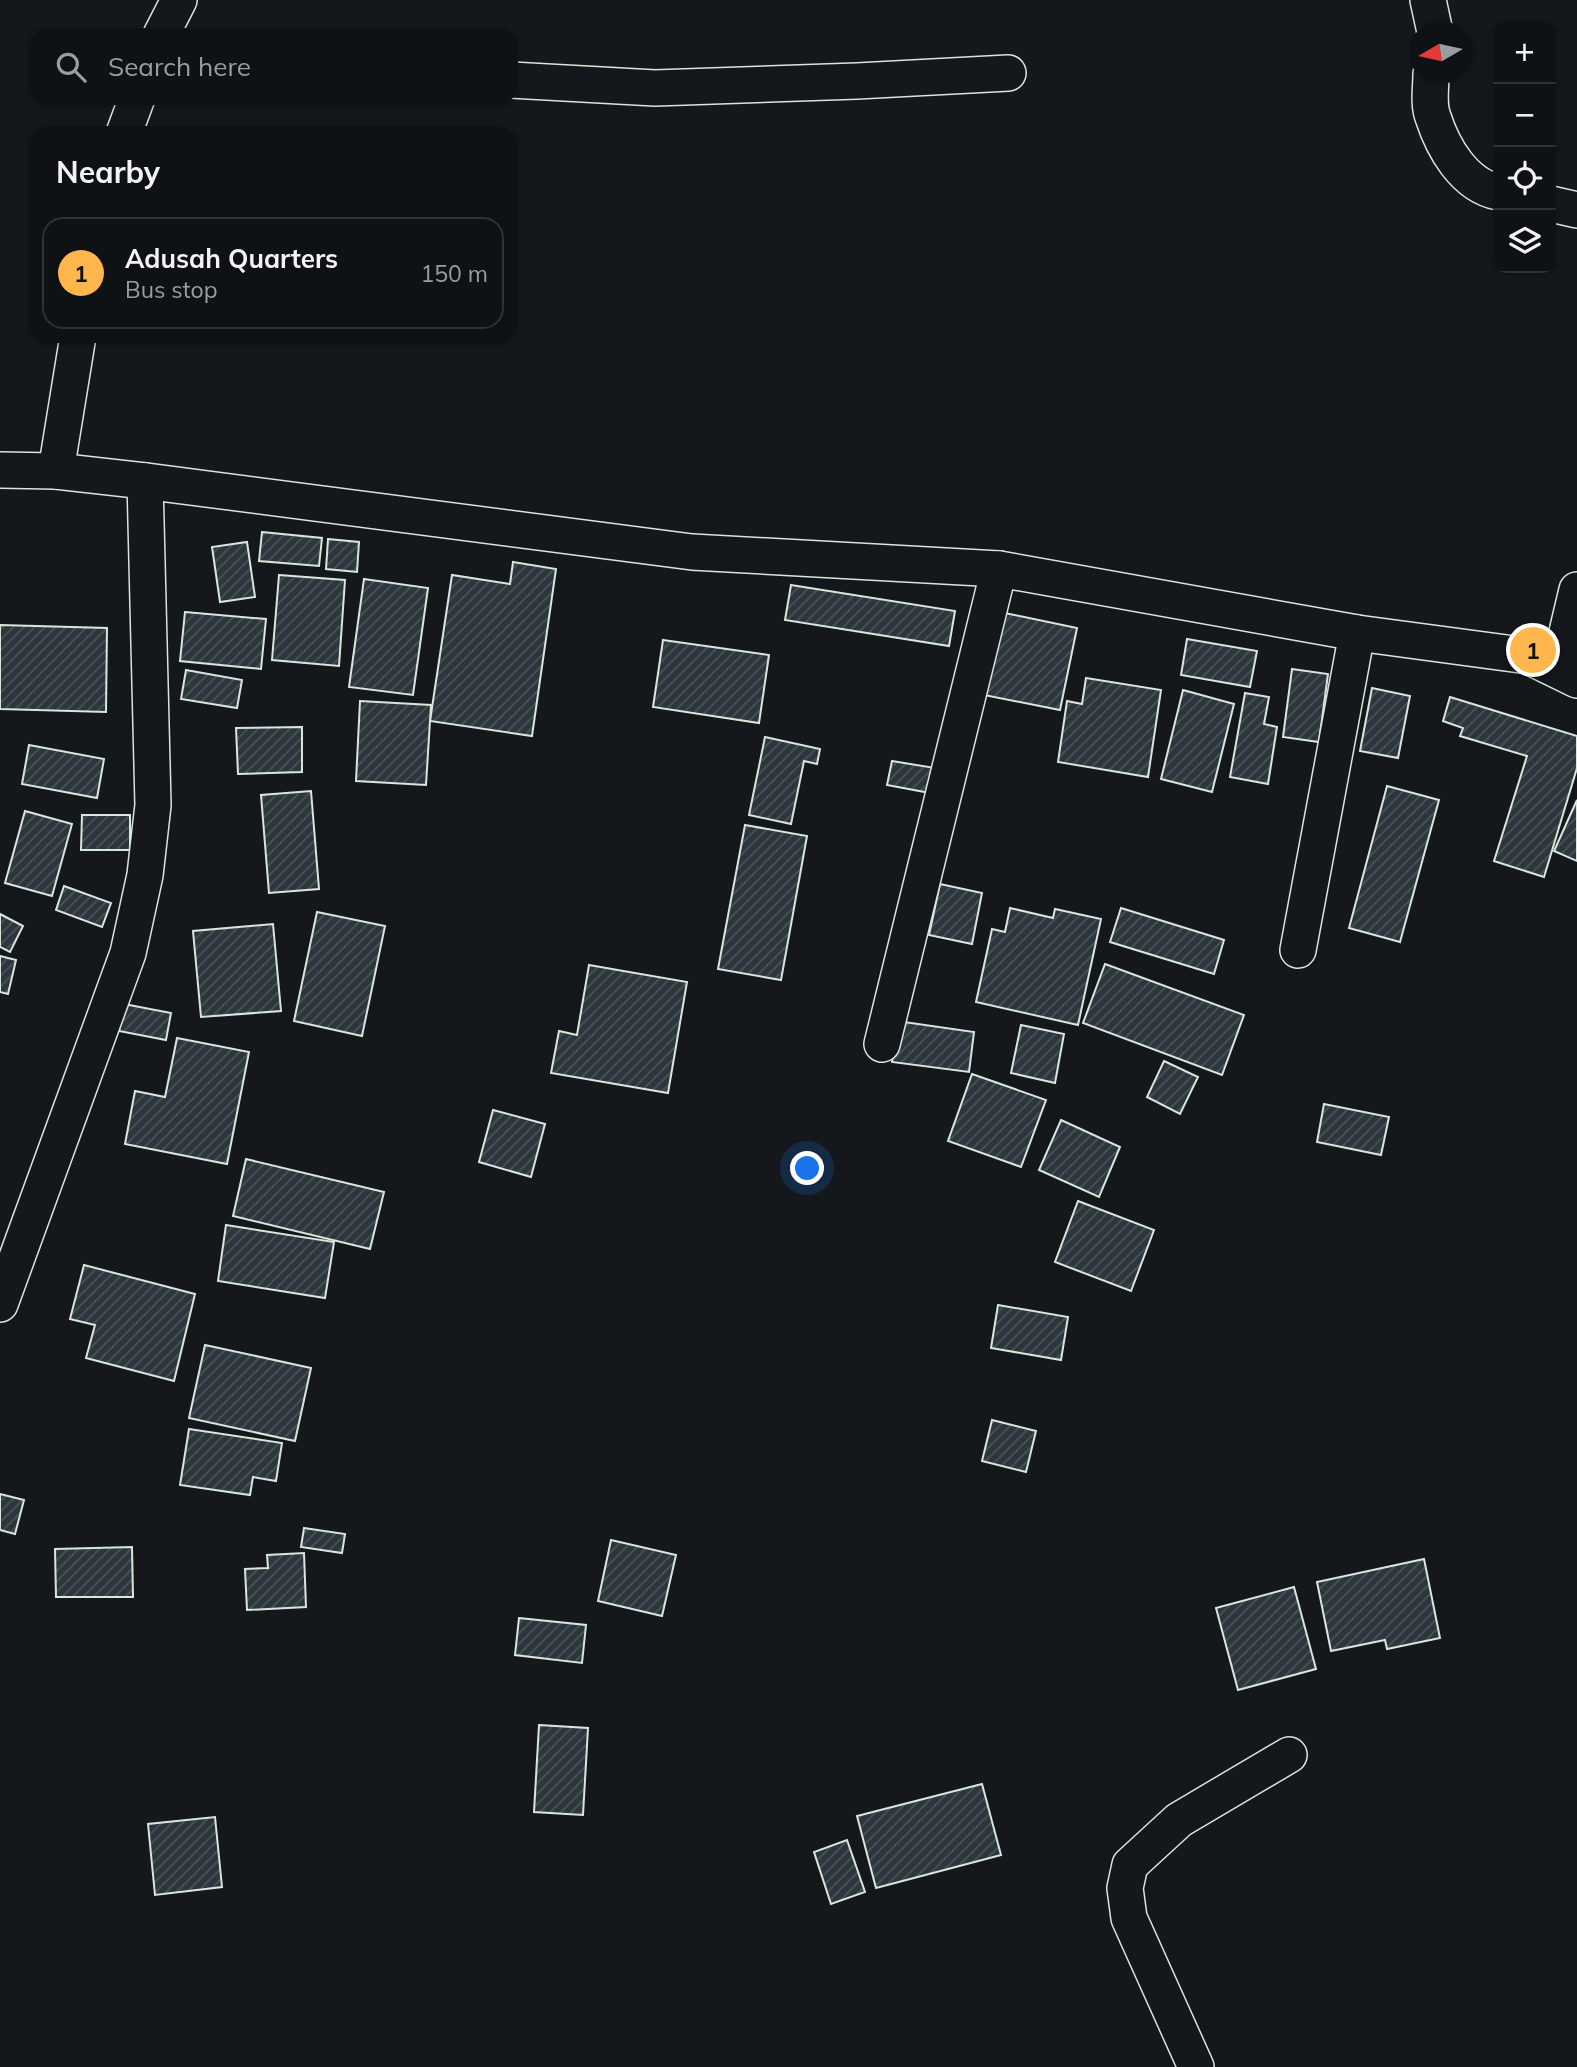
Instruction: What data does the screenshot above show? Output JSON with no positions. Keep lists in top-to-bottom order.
{
  "north": "left",
  "page": {
    "map_buttons": ["+", "−"],
    "search": "Search here",
    "heading": "Nearby",
    "list": [
      {
        "mark": "1",
        "name": "Adusah Quarters",
        "note": "Bus stop",
        "value": "150 m"
      }
    ],
    "pins": "1"
  }
}
